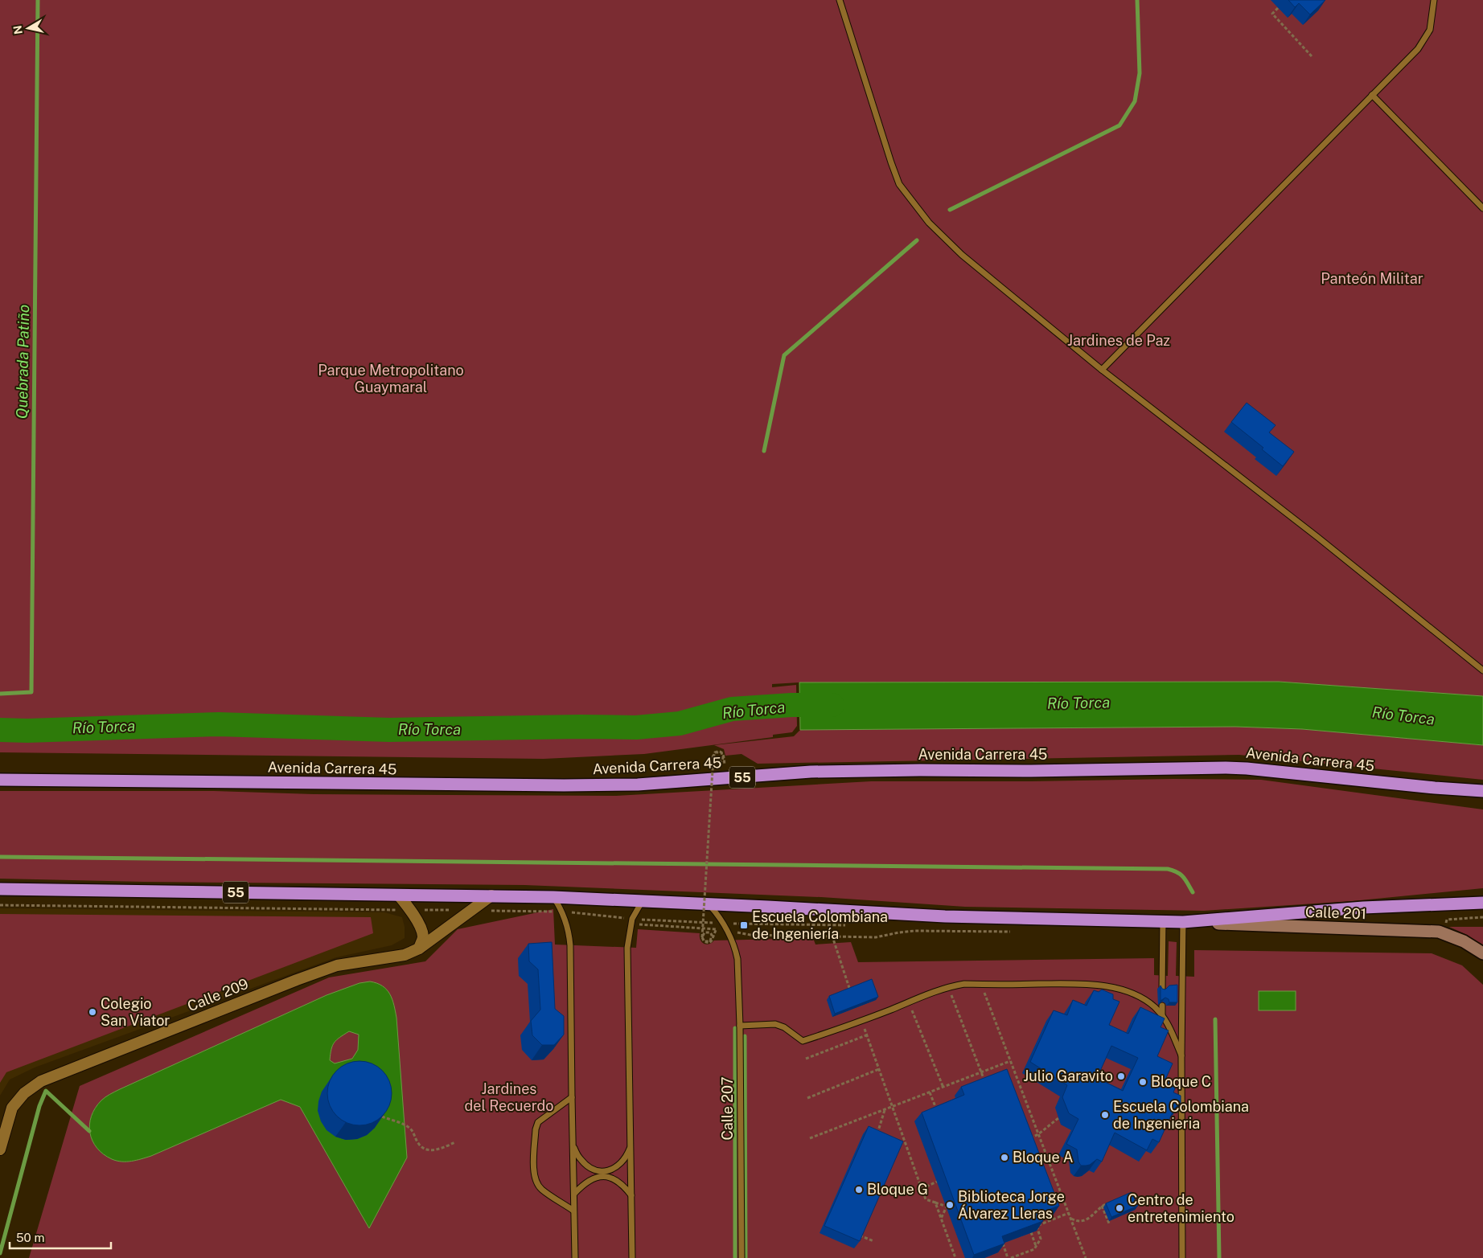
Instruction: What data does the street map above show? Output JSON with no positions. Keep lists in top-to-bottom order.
{
  "streets": {
    "highway": ["Avenida Carrera 45", "55"],
    "main road": ["Calle 201"],
    "street": ["Calle 209"],
    "lane": ["Calle 207"]
  },
  "crossings": [
    ["55", "Calle 201"],
    ["55", "Calle 209"],
    ["55", "Calle 207"]
  ],
  "water": ["Quebrada Patiño", "Río Torca"],
  "parks": [
    "Panteón Militar",
    "Jardines de Paz",
    "Parque Metropolitano Guaymaral",
    "Jardines del Recuerdo"
  ],
  "places": {
    "transit": ["Escuela Colombiana de Ingeniería"],
    "other": [
      "Colegio San Viator",
      "Julio Garavito",
      "Bloque C",
      "Escuela Colombiana de Ingenieria",
      "Bloque A",
      "Bloque G",
      "Biblioteca Jorge Álvarez Lleras",
      "Centro de entretenimiento"
    ]
  },
  "scale_bar": "50 m",
  "north": "left"
}
